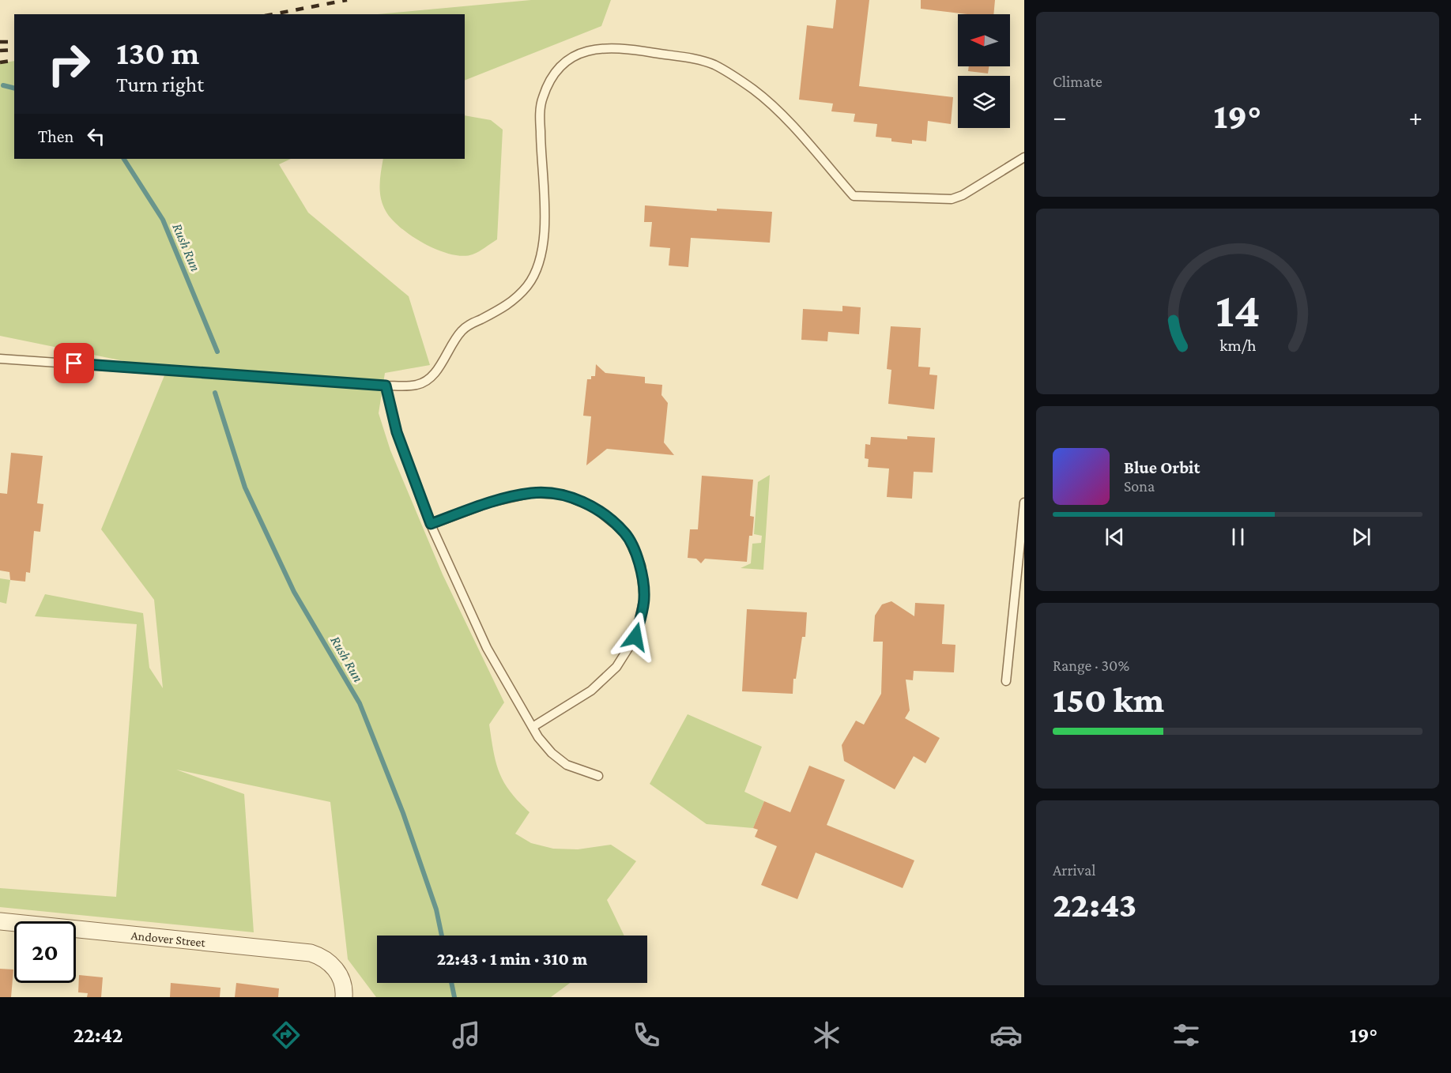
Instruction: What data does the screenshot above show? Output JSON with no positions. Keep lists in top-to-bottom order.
{
  "streets": {
    "street": ["Andover Street"]
  },
  "water": ["Rush Run"],
  "north": "left",
  "page": {
    "tile": [
      "Climate",
      ["Range · 30%", "150 km"],
      ["Arrival", "22:43"]
    ],
    "turn": ["130 m", "Turn right"],
    "heat": ["−", "19°", "+"],
    "then": "Then",
    "song": ["Blue Orbit", "Sona"],
    "limit": "20",
    "trip": "22:43 · 1 min · 310 m",
    "tabs": ["22:42", "19°"],
    "gauge": ["14", "km/h"]
  }
}
